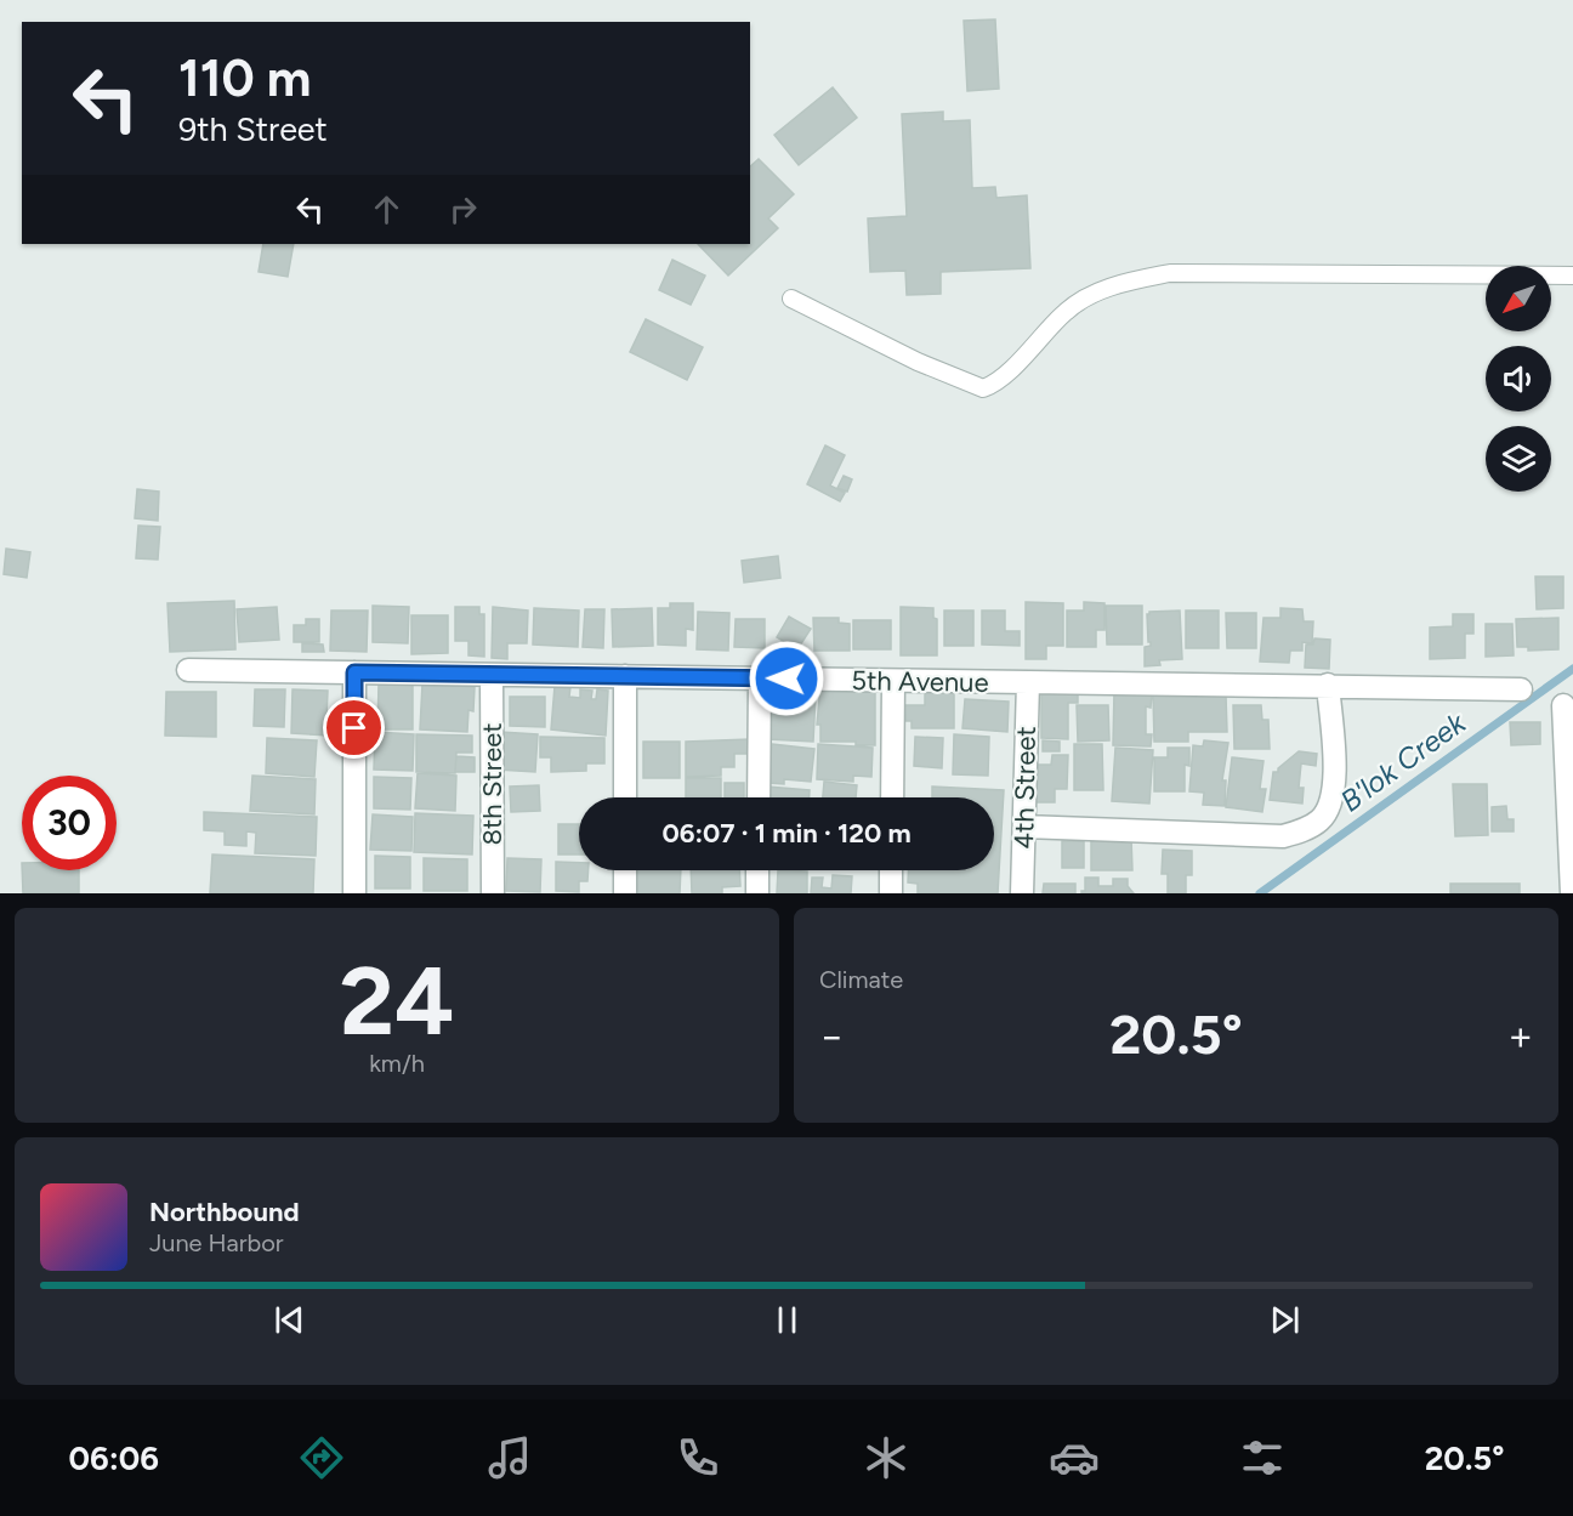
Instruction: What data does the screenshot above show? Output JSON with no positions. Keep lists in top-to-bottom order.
{
  "streets": {
    "street": ["5th Avenue", "8th Street", "4th Street"]
  },
  "crossings": [
    ["5th Avenue", "8th Street"],
    ["5th Avenue", "4th Street"]
  ],
  "water": ["B'lok Creek"],
  "north": "bottom left",
  "page": {
    "turn": ["110 m", "9th Street"],
    "limit": "30",
    "trip": "06:07 · 1 min · 120 m",
    "tile": [
      ["24", "km/h"],
      "Climate"
    ],
    "heat": ["−", "20.5°", "+"],
    "song": ["Northbound", "June Harbor"],
    "tabs": ["06:06", "20.5°"]
  }
}
